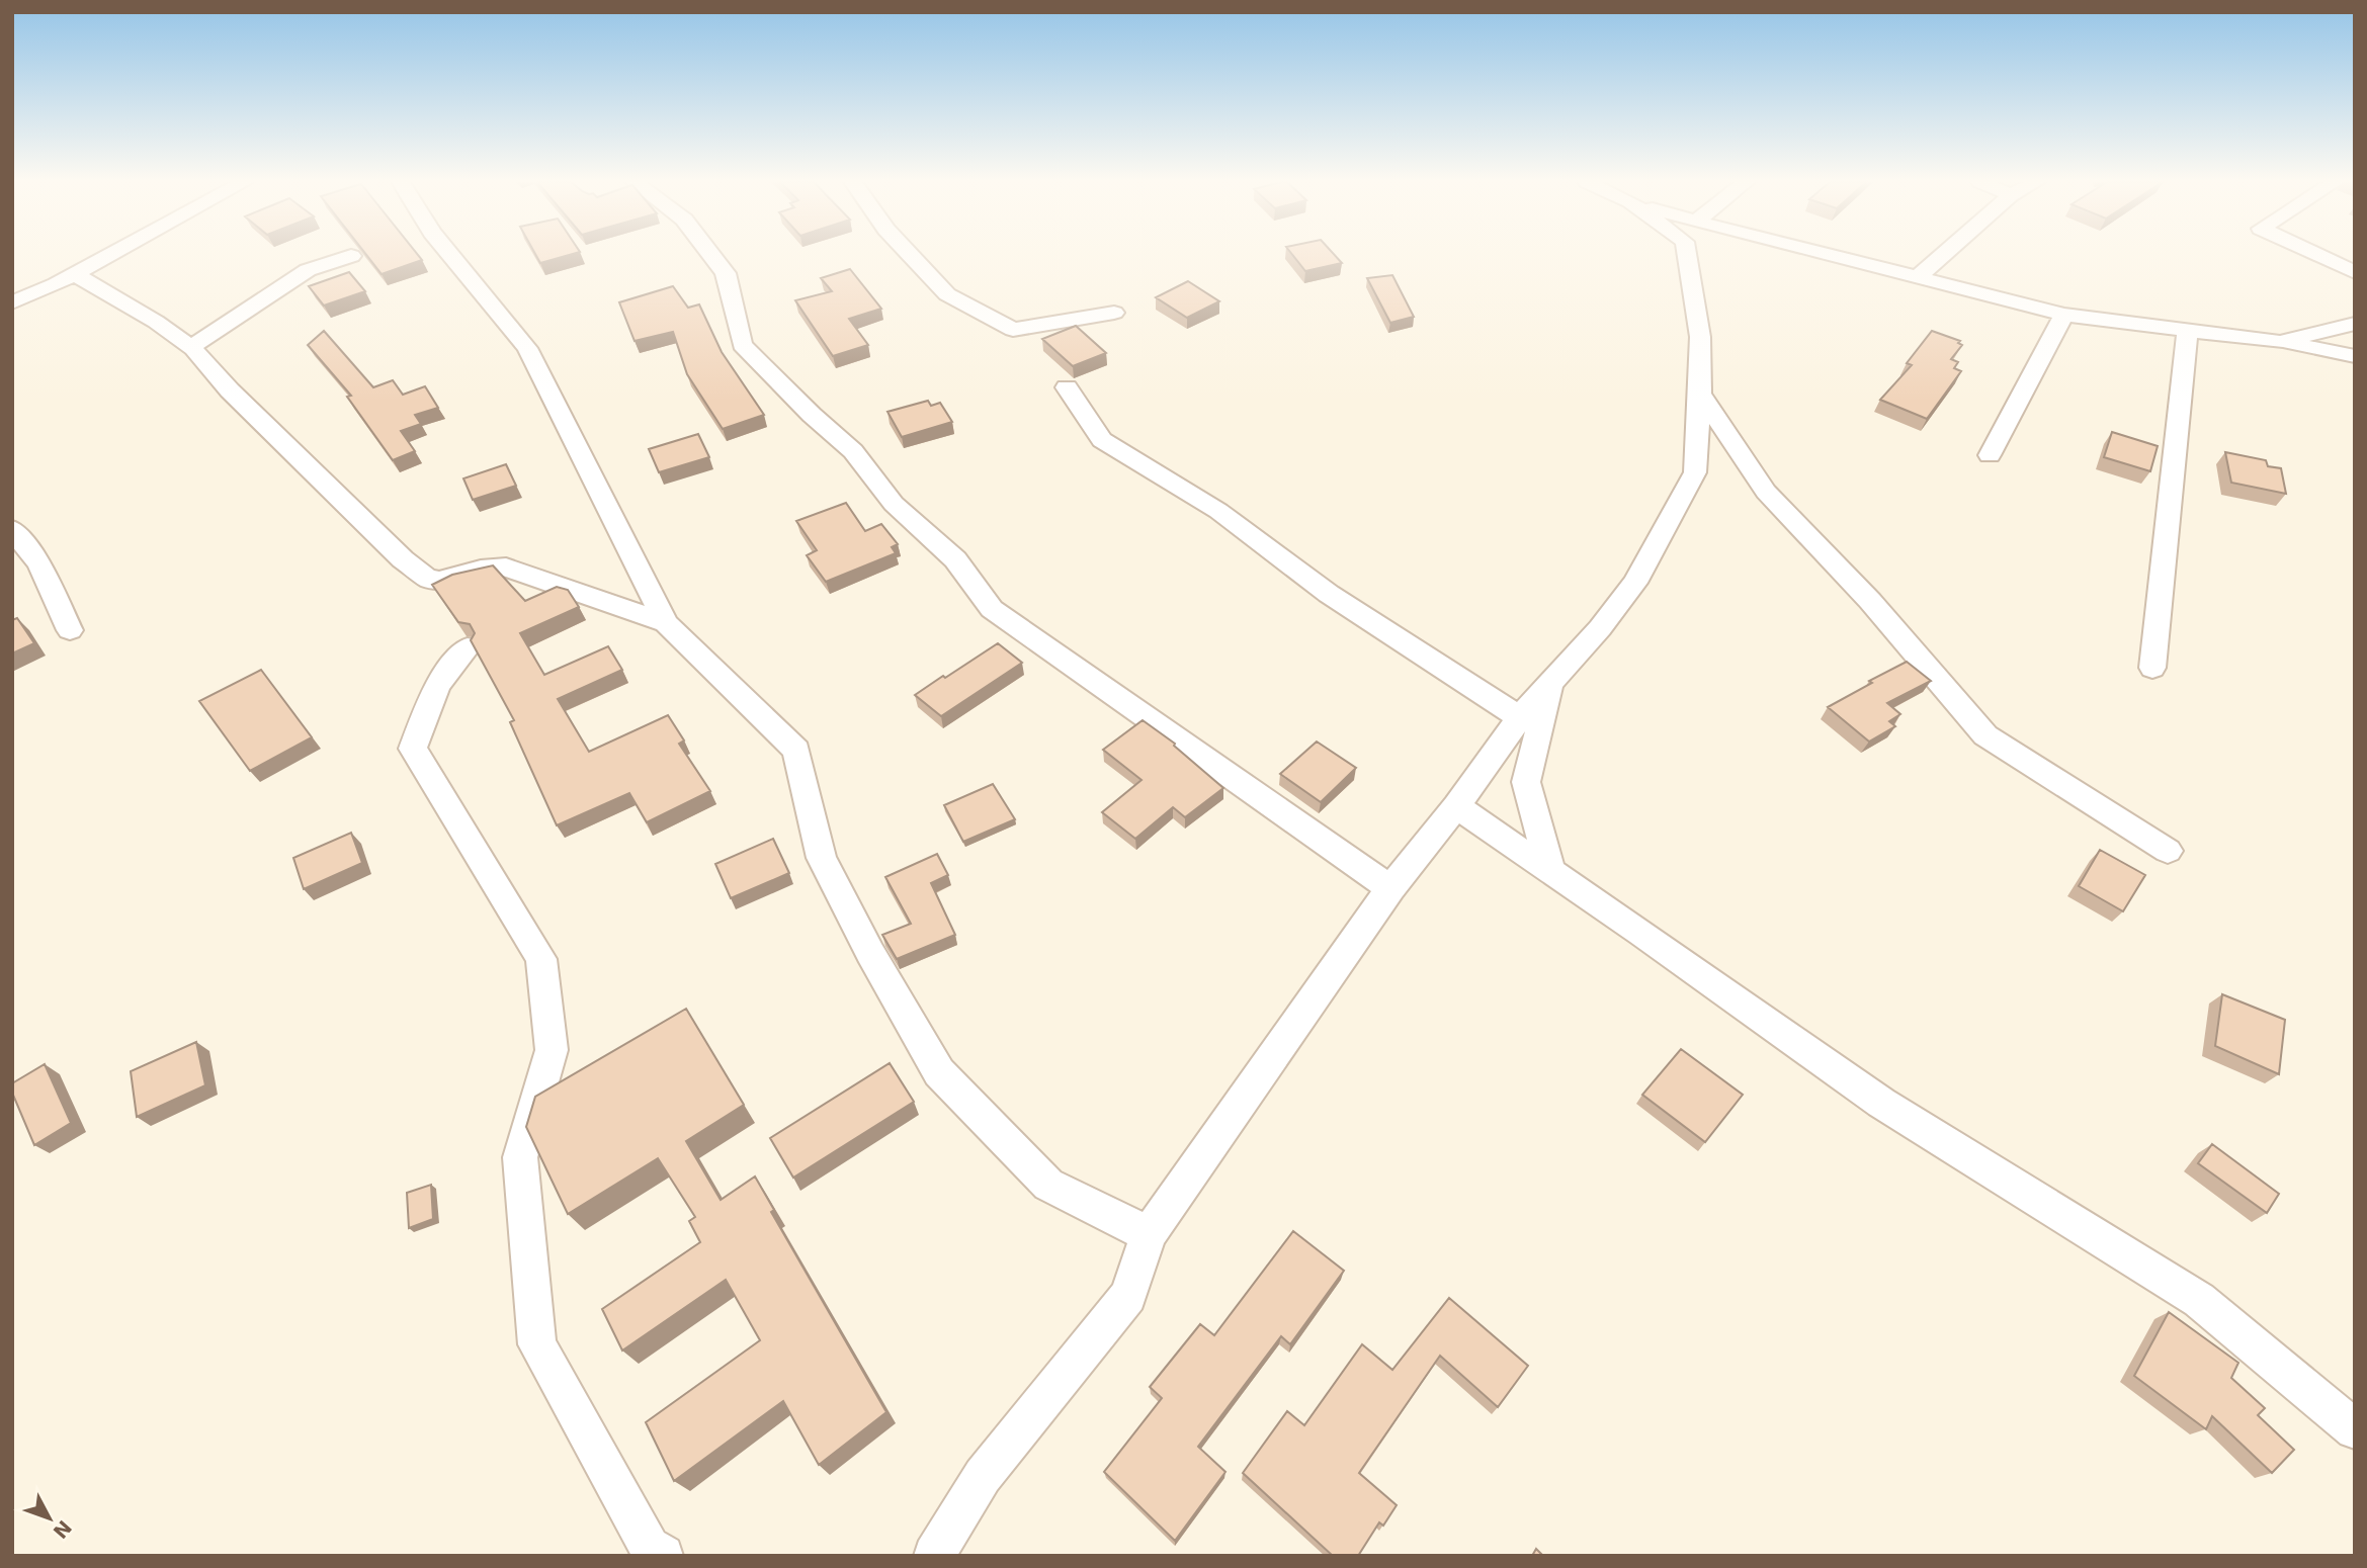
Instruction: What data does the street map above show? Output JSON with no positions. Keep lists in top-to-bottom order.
{
  "north": "bottom right"
}
